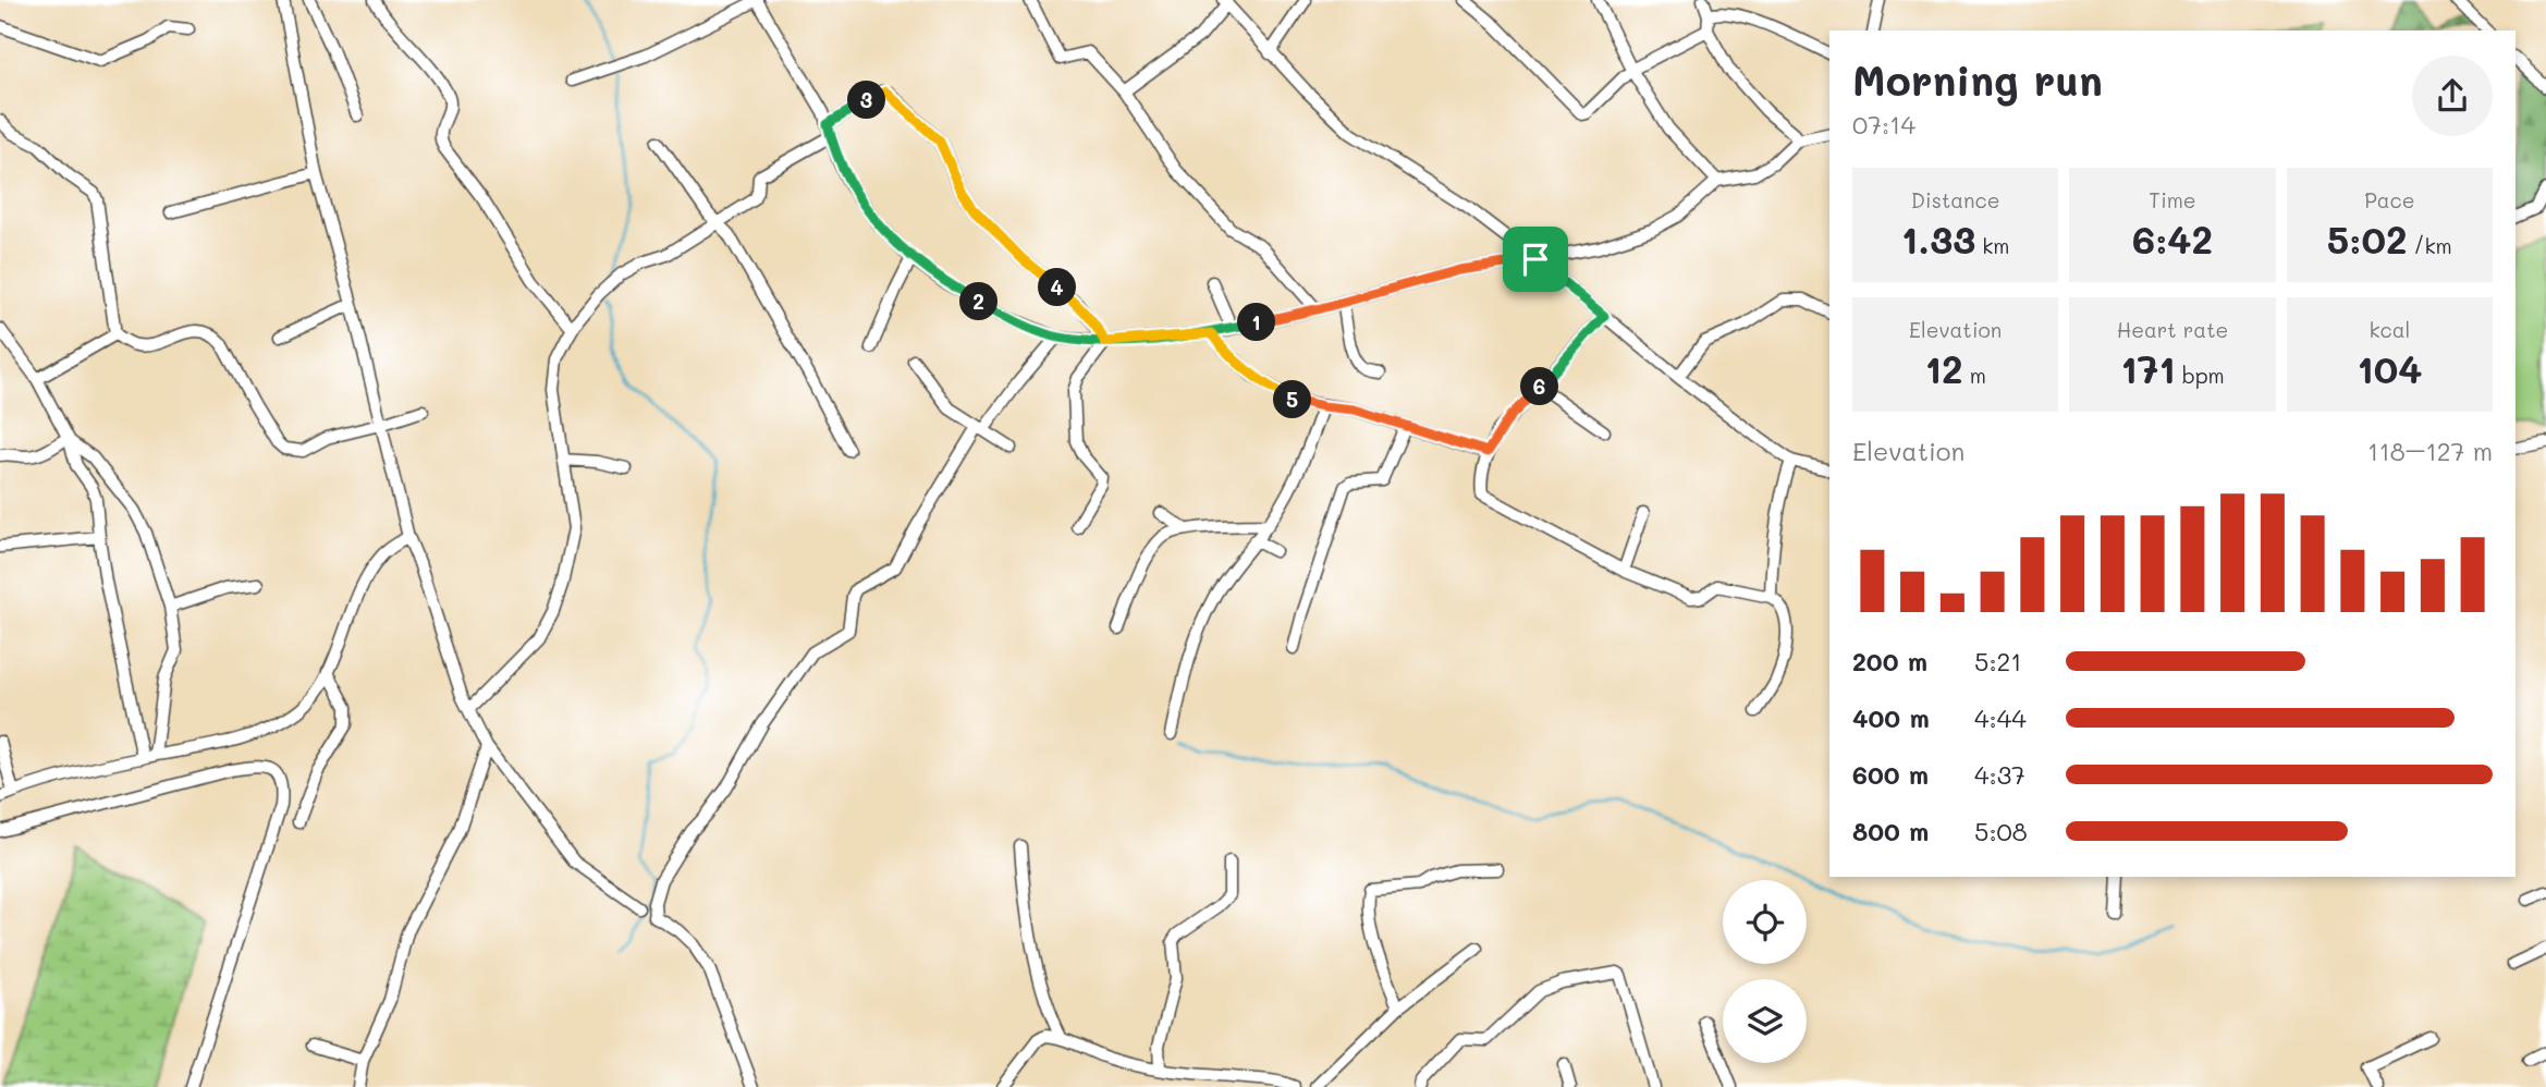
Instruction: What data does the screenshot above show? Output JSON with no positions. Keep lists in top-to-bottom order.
{
  "page": {
    "heading": ["Morning run", "07:14"],
    "pins": [
      "3",
      "4",
      "2",
      "1",
      "6",
      "5"
    ],
    "stats": [
      ["Distance", "1.33 km"],
      ["Time", "6:42"],
      ["Pace", "5:02 /km"],
      ["Elevation", "12 m"],
      ["Heart rate", "171 bpm"],
      ["kcal", "104"]
    ],
    "chart": ["Elevation", "118–127 m"],
    "list": [
      {
        "name": "200 m",
        "note": "5:21"
      },
      {
        "name": "400 m",
        "note": "4:44"
      },
      {
        "name": "600 m",
        "note": "4:37"
      },
      {
        "name": "800 m",
        "note": "5:08"
      }
    ]
  }
}
